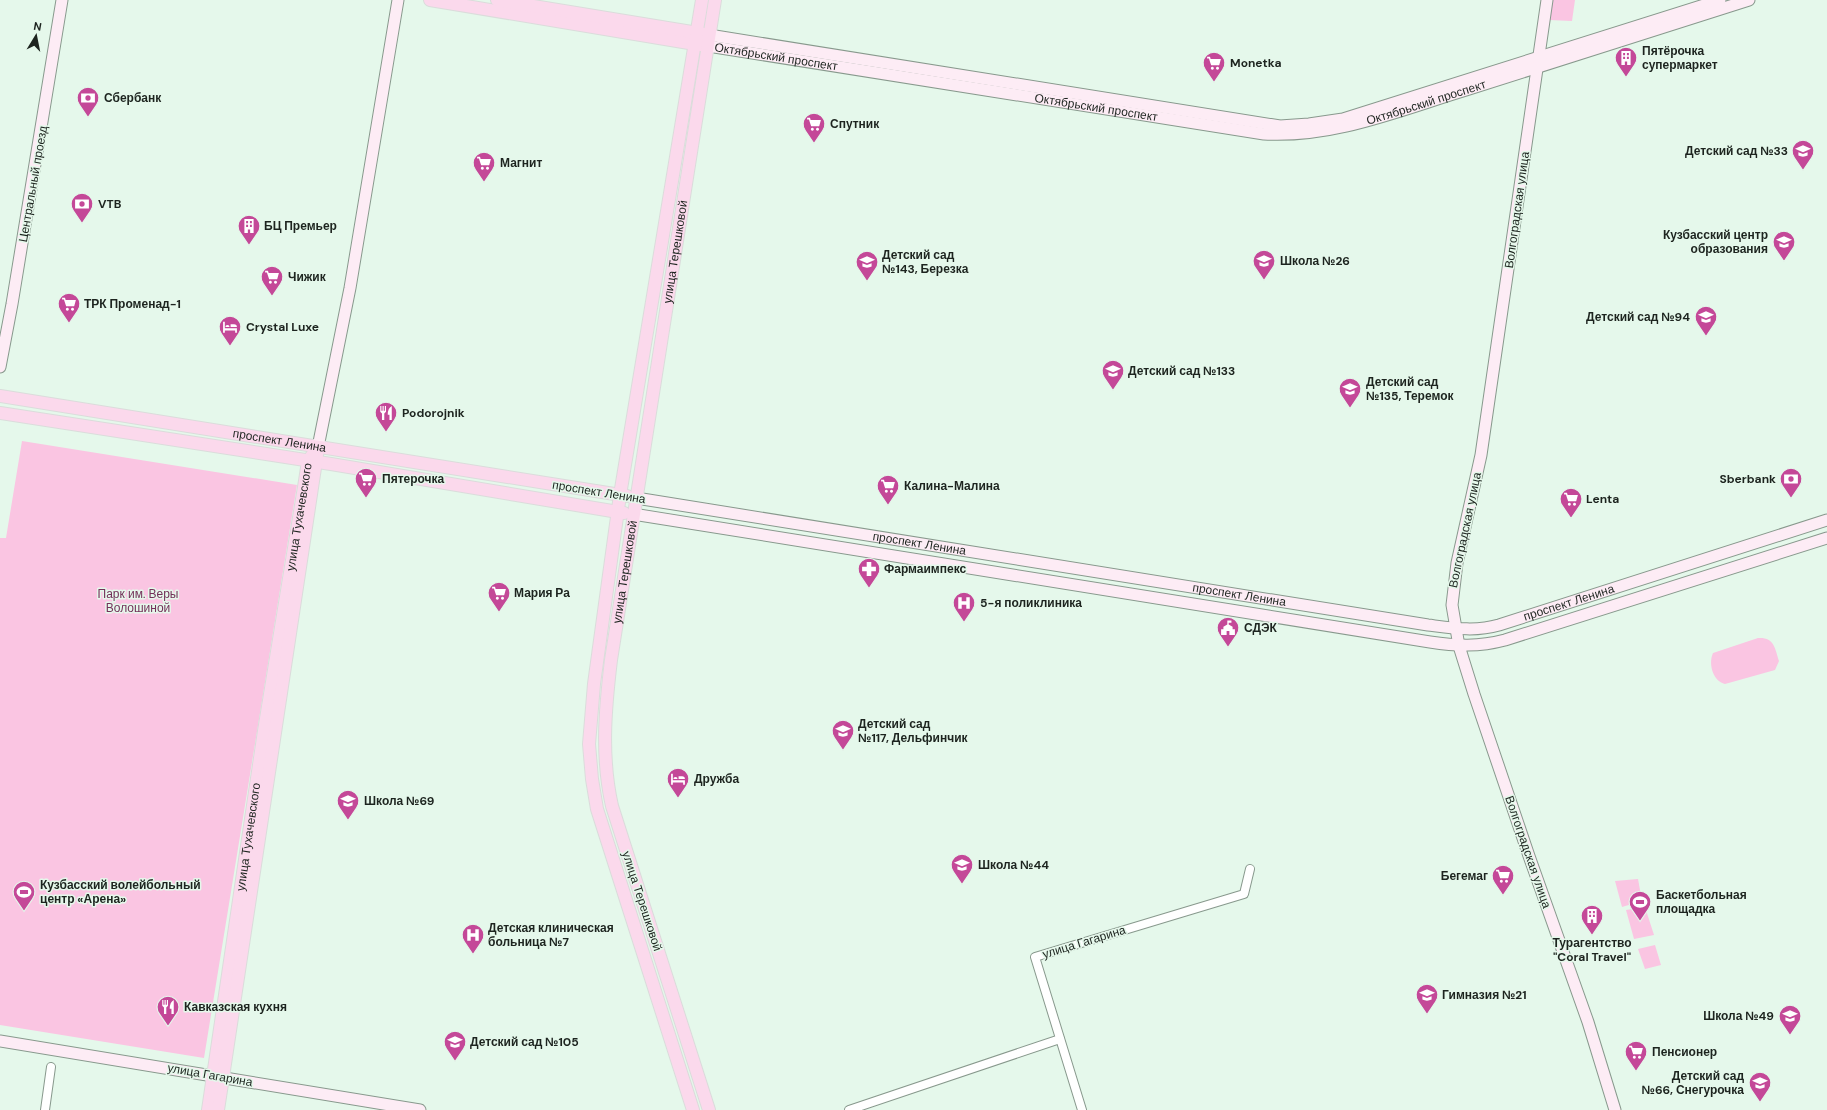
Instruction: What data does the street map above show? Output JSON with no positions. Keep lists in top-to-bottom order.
{
  "streets": {
    "main road": [
      "Октябрьский проспект",
      "Центральный проезд",
      "Волгоградская улица",
      "улица Терешковой",
      "проспект Ленина",
      "улица Тухачевского",
      "улица Гагарина"
    ]
  },
  "crossings": [
    ["Октябрьский проспект", "Волгоградская улица"],
    ["Октябрьский проспект", "улица Терешковой"],
    ["Волгоградская улица", "проспект Ленина"],
    ["улица Терешковой", "проспект Ленина"],
    ["проспект Ленина", "улица Тухачевского"],
    ["улица Тухачевского", "улица Гагарина"]
  ],
  "parks": ["Парк им. Веры Волошиной"],
  "places": {
    "building": ["Пятёрочка супермаркет", "БЦ Премьер", "Турагентство \"Coral Travel\""],
    "supermarket": [
      "Monetka",
      "Спутник",
      "Магнит",
      "Чижик",
      "ТРК Променад-1",
      "Пятерочка",
      "Калина-Малина",
      "Lenta",
      "Мария Ра",
      "Бегемаг",
      "Пенсионер"
    ],
    "bank": ["Сбербанк", "VTB", "Sberbank"],
    "school or university": [
      "Детский сад №33",
      "Кузбасский центр образования",
      "Школа №26",
      "Детский сад №143, Березка",
      "Детский сад №94",
      "Детский сад №133",
      "Детский сад №135, Теремок",
      "Детский сад №117, Дельфинчик",
      "Школа №69",
      "Школа №44",
      "Гимназия №21",
      "Школа №49",
      "Детский сад №105",
      "Детский сад №66, Снегурочка"
    ],
    "hotel": ["Crystal Luxe", "Дружба"],
    "restaurant": ["Podorojnik", "Кавказская кухня"],
    "pharmacy": ["Фармаимпекс"],
    "hospital": ["5-я поликлиника", "Детская клиническая больница №7"],
    "public building": ["СДЭК"],
    "sports": ["Кузбасский волейбольный центр «Арена»", "Баскетбольная площадка"]
  },
  "north": "top"
}
